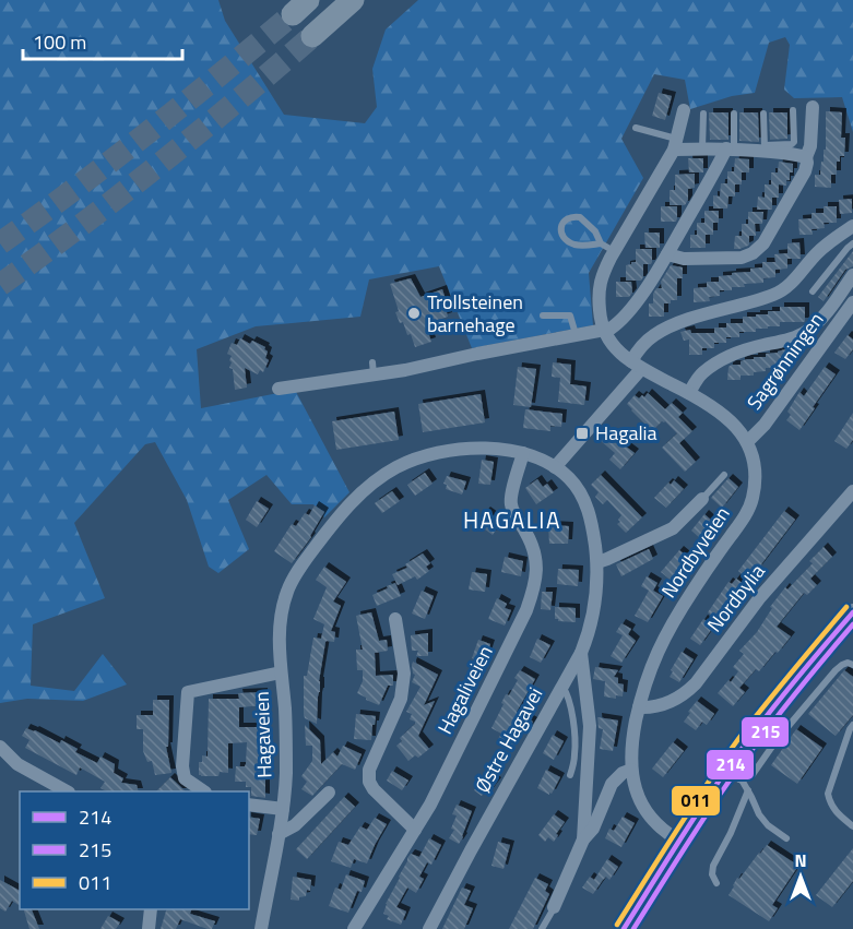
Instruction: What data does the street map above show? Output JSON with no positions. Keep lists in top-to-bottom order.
{
  "streets": {
    "street": [
      "Sagrønningen",
      "Nordbyveien",
      "Nordbylia",
      "Hagaliveien",
      "Hagaveien",
      "Østre Hagavei"
    ]
  },
  "crossings": [
    ["Sagrønningen", "Nordbyveien"],
    ["Nordbyveien", "Nordbylia"],
    ["Hagaliveien", "Hagaveien"],
    ["Hagaveien", "Østre Hagavei"]
  ],
  "districts": ["HAGALIA"],
  "places": {
    "other": ["Trollsteinen barnehage"],
    "transit": ["Hagalia"]
  },
  "lines": ["transit line 011", "transit line 214", "transit line 215"],
  "legend": ["214", "215", "011"],
  "scale_bar": "100 m",
  "north": "top"
}
